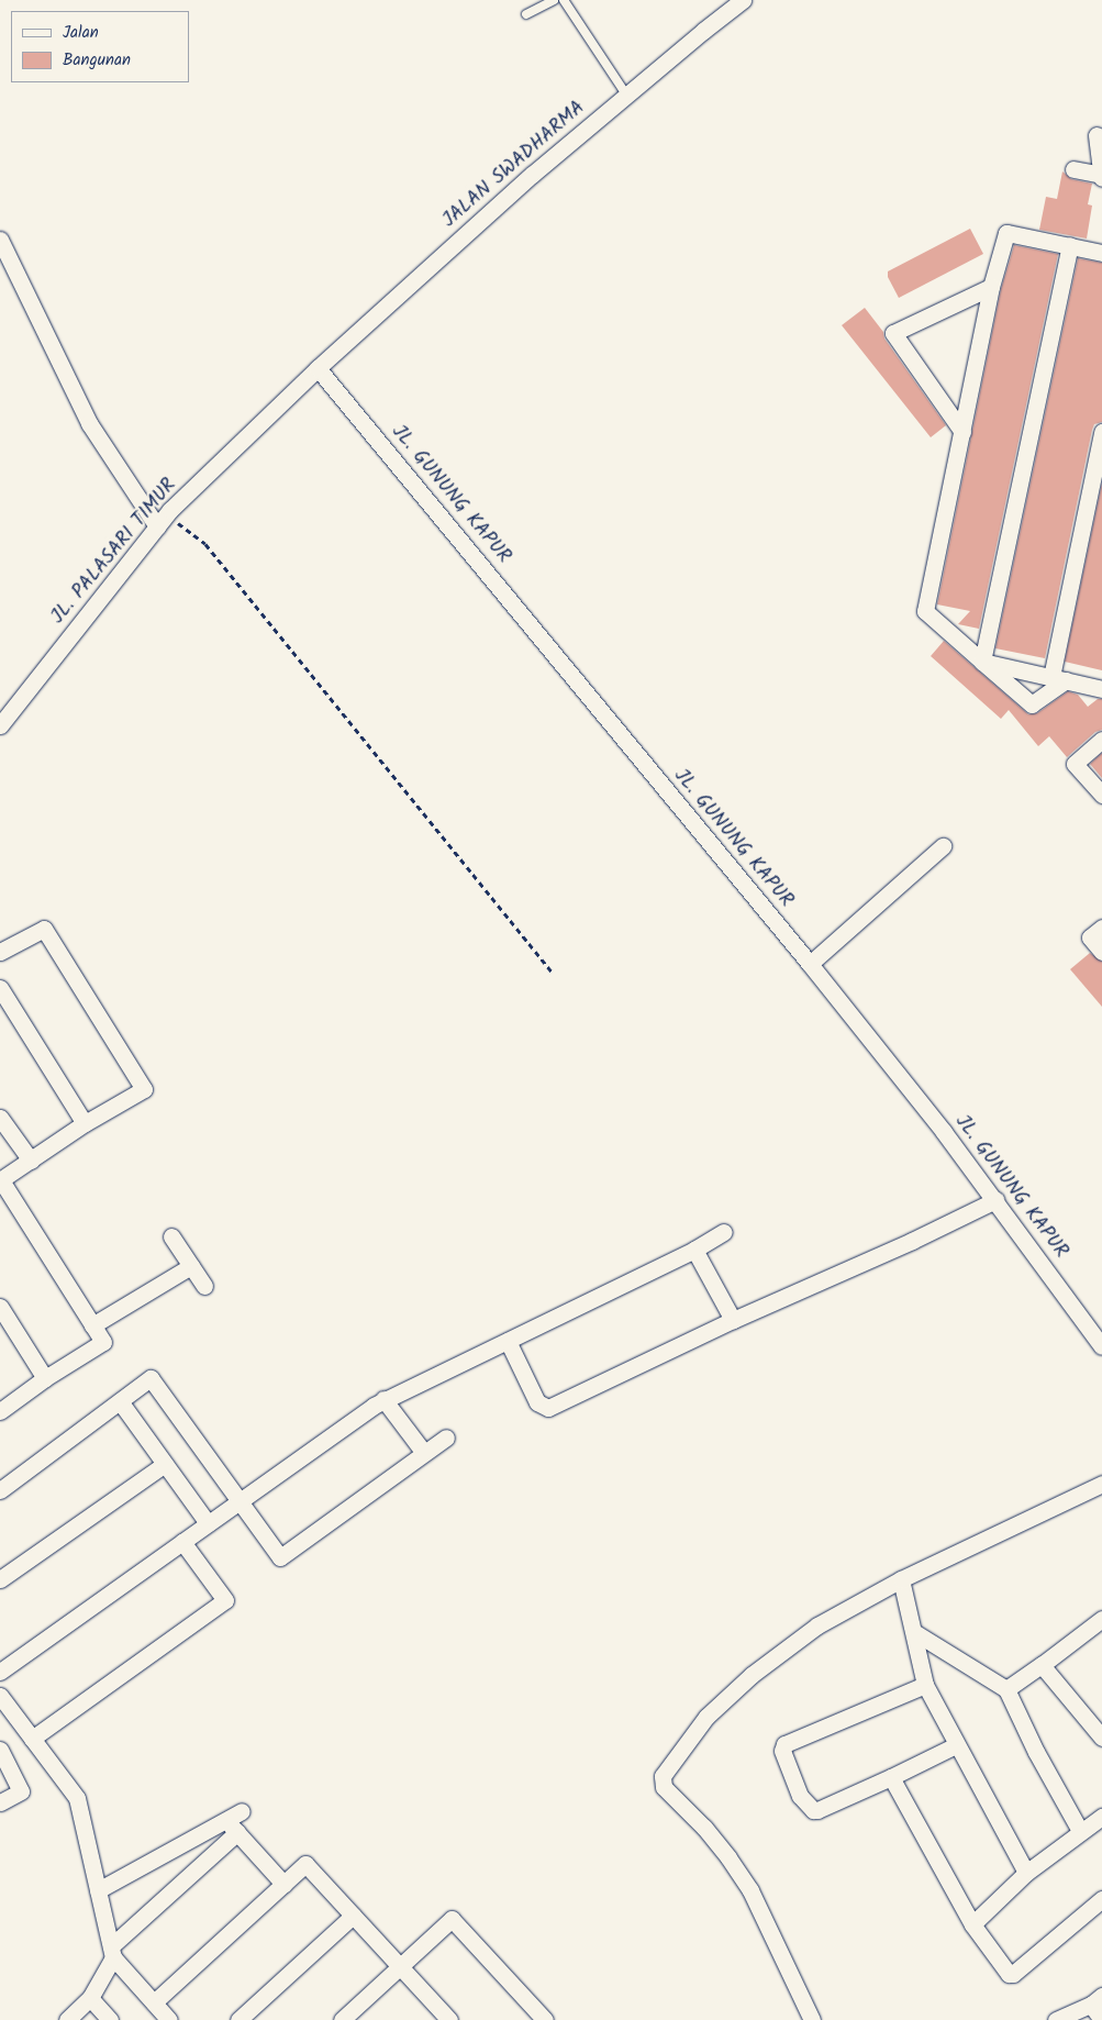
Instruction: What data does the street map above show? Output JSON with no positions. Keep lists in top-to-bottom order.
{
  "streets": {
    "street": ["JALAN SWADHARMA", "JL. GUNUNG KAPUR", "JL. PALASARI TIMUR"]
  },
  "crossings": [
    ["JALAN SWADHARMA", "JL. GUNUNG KAPUR"],
    ["JALAN SWADHARMA", "JL. PALASARI TIMUR"],
    ["JL. GUNUNG KAPUR", "JL. PALASARI TIMUR"]
  ],
  "legend": ["Jalan", "Bangunan"]
}
